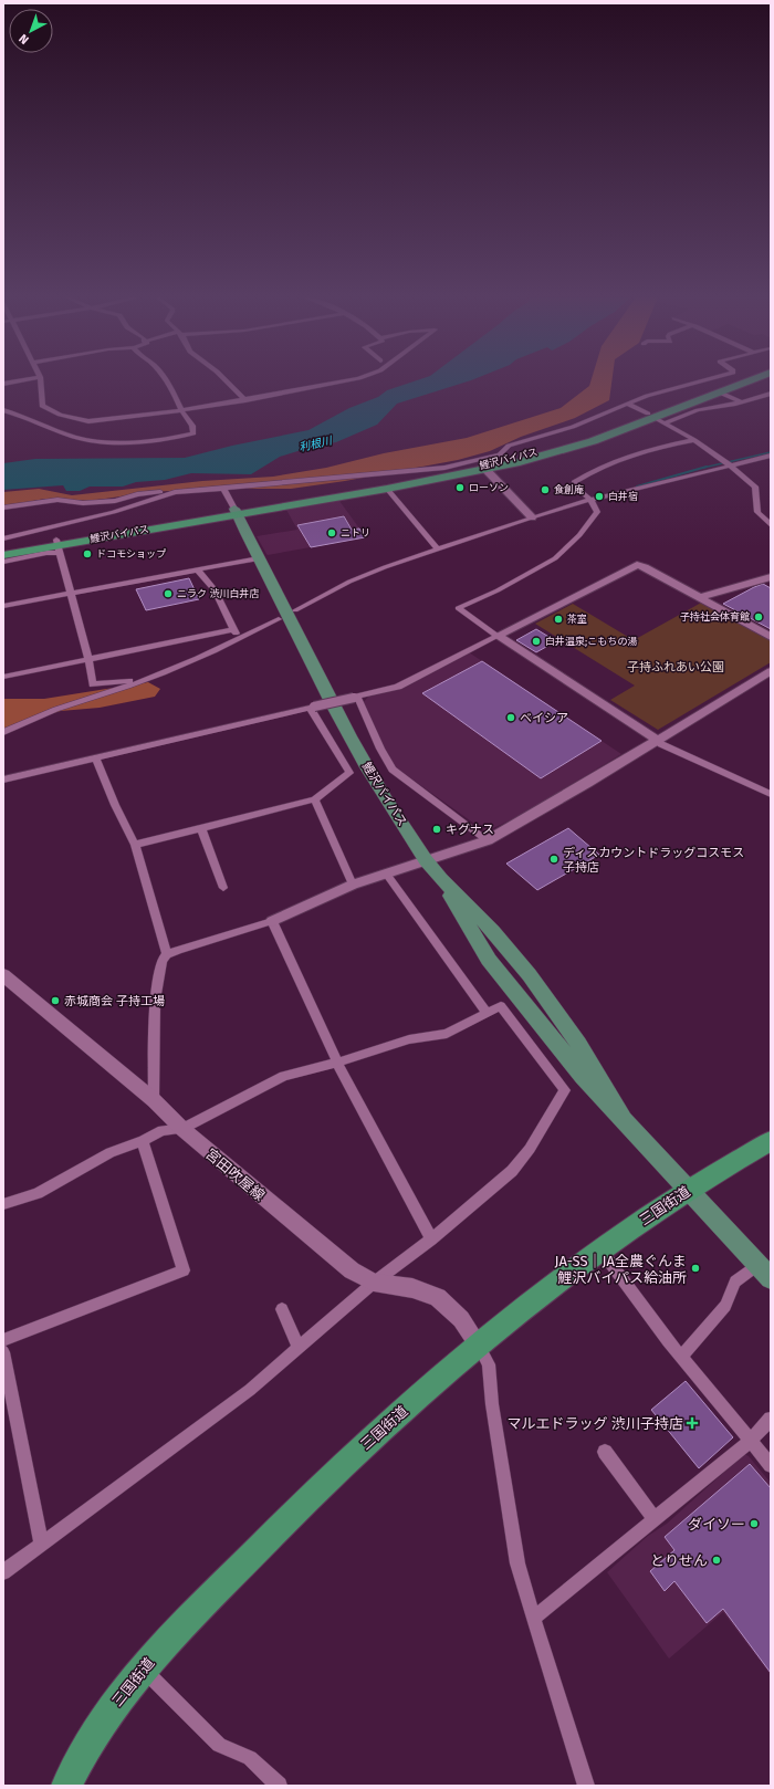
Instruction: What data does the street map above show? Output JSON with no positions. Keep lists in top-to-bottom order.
{
  "streets": {
    "highway": ["鯉沢バイパス", "三国街道"],
    "main road": ["宮田吹屋線"]
  },
  "crossings": [
    ["鯉沢バイパス", "三国街道"],
    ["宮田吹屋線", "三国街道"]
  ],
  "water": ["利根川"],
  "parks": ["子持ふれあい公園"],
  "places": {
    "other": [
      "ローソン",
      "食創庵",
      "白井宿",
      "ニトリ",
      "ドコモショップ",
      "ニラク 渋川白井店",
      "子持社会体育館",
      "茶室",
      "白井温泉;こもちの湯",
      "ベイシア",
      "キグナス",
      "ディスカウントドラッグコスモス 子持店",
      "赤城商会 子持工場",
      "JA-SS｜JA全農ぐんま 鯉沢バイパス給油所",
      "ダイソー",
      "とりせん"
    ],
    "health": ["マルエドラッグ 渋川子持店"]
  },
  "north": "bottom left"
}
